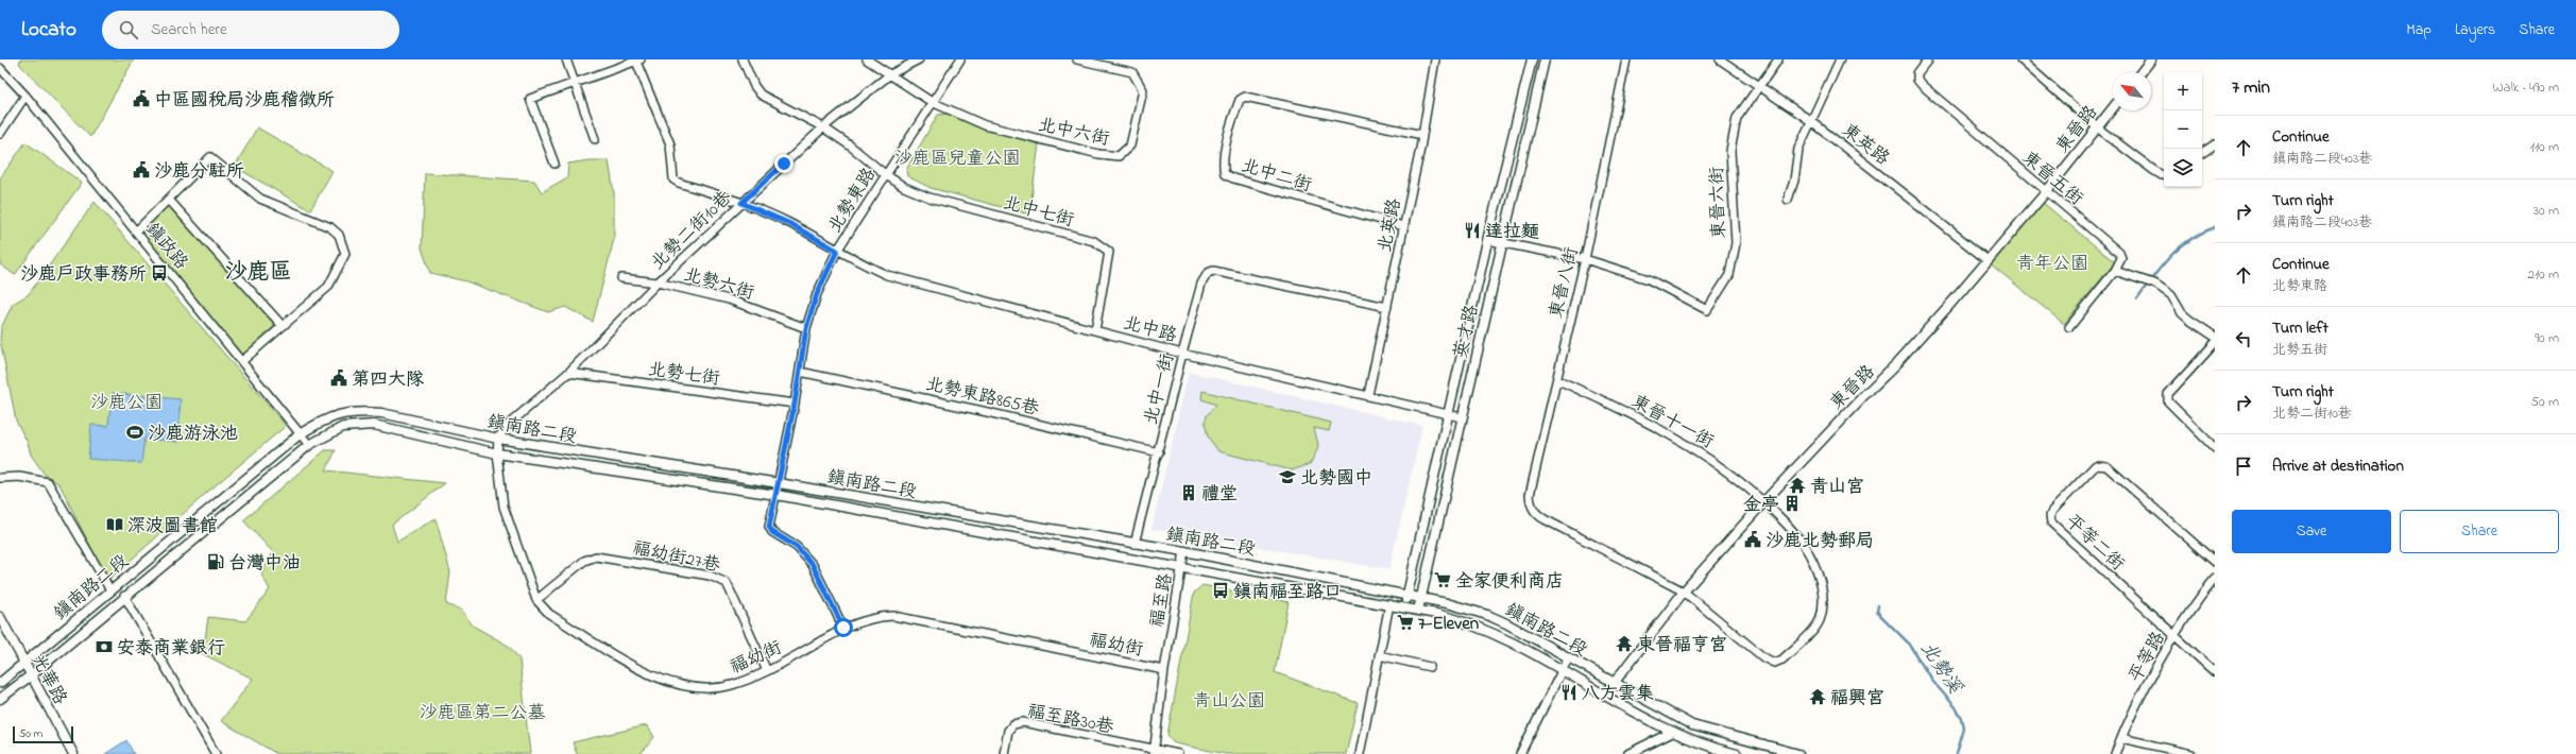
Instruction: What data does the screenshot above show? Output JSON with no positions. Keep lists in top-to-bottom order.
{
  "streets": {
    "street": [
      "東晉路",
      "北中六街",
      "東英路",
      "北中二街",
      "東晉五街",
      "北勢東路",
      "東晉六街",
      "北中七街",
      "北英路",
      "北勢二街10巷",
      "鎮政路",
      "北勢六街",
      "東晉八街",
      "北中路",
      "英才路",
      "北勢七街",
      "北中一街",
      "北勢東路865巷",
      "東晉十一街",
      "鎮南路二段",
      "平等二街",
      "福幼街27巷",
      "福至路",
      "福幼街",
      "平等路",
      "光華路",
      "福至路30巷"
    ]
  },
  "crossings": [
    ["東晉路", "東英路"],
    ["東晉路", "東晉五街"],
    ["東晉路", "東晉八街"],
    ["東晉路", "東晉十一街"],
    ["東晉路", "鎮南路二段"],
    ["北中六街", "北勢東路"],
    ["東英路", "東晉六街"],
    ["北中二街", "北英路"],
    ["北勢東路", "北中七街"],
    ["北勢東路", "北勢六街"],
    ["北勢東路", "北中路"],
    ["北勢東路", "北勢七街"],
    ["北勢東路", "北勢東路865巷"],
    ["北勢東路", "鎮南路二段"],
    ["北勢東路", "福幼街"],
    ["東晉六街", "東晉八街"],
    ["北中七街", "北中路"],
    ["北英路", "北中路"],
    ["北英路", "北中一街"],
    ["北勢二街10巷", "北勢六街"],
    ["北勢二街10巷", "北中路"],
    ["北勢二街10巷", "北勢七街"],
    ["北勢二街10巷", "鎮南路二段"],
    ["北勢二街10巷", "福幼街"],
    ["鎮政路", "鎮南路二段"],
    ["東晉八街", "東晉十一街"],
    ["北中路", "英才路"],
    ["北中路", "北中一街"],
    ["英才路", "鎮南路二段"],
    ["北中一街", "北勢東路865巷"],
    ["北中一街", "鎮南路二段"],
    ["鎮南路二段", "福至路"],
    ["鎮南路二段", "福幼街"],
    ["鎮南路二段", "光華路"],
    ["平等二街", "平等路"],
    ["福幼街27巷", "福幼街"],
    ["福至路", "福幼街"],
    ["福至路", "福至路30巷"]
  ],
  "districts": ["沙鹿區"],
  "water": ["北勢溪"],
  "parks": [
    "沙鹿區兒童公園",
    "青年公園",
    "沙鹿公園",
    "青山公園",
    "沙鹿區第二公墓"
  ],
  "places": {
    "public building": [
      "中區國稅局沙鹿稽徵所",
      "沙鹿分駐所",
      "第四大隊",
      "沙鹿北勢郵局"
    ],
    "restaurant": ["達拉麵", "八方雲集"],
    "bus stop": ["沙鹿戶政事務所", "鎮南福至路口"],
    "sports": ["沙鹿游泳池"],
    "school or university": ["北勢國中"],
    "temple": ["青山宮", "東晉福亨宮", "福興宮"],
    "building": ["禮堂", "金亭"],
    "library": ["深波圖書館"],
    "fuel station": ["台灣中油"],
    "supermarket": ["全家便利商店", "7-Eleven"],
    "bank": ["安泰商業銀行"]
  },
  "scale_bar": "50 m",
  "north": "top left",
  "page": {
    "header": "Locato",
    "search": "Search here",
    "nav": ["Map", "Layers", "Share"],
    "heading": ["7 min", "Walk · 490 m"],
    "map_buttons": ["+", "−"],
    "list": [
      ["Continue", "鎮南路二段403巷", "110 m"],
      ["Turn right", "鎮南路二段403巷", "30 m"],
      ["Continue", "北勢東路", "210 m"],
      ["Turn left", "北勢五街", "90 m"],
      ["Turn right", "北勢二街10巷", "50 m"],
      "Arrive at destination"
    ],
    "buttons": ["Save", "Share"],
    "scale": "50 m"
  }
}
